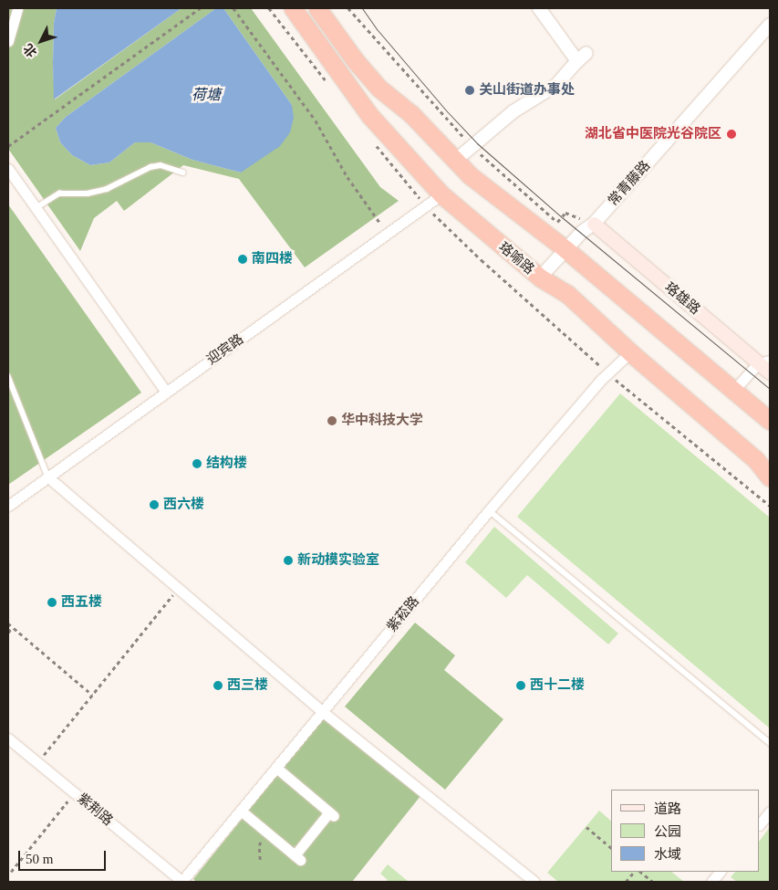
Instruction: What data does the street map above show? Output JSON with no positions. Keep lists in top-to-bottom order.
{
  "streets": {
    "highway": ["珞喻路"],
    "main road": ["珞雄路"],
    "street": [
      "常青藤路",
      "迎宾路",
      "紫菘路",
      "紫荆路"
    ]
  },
  "crossings": [
    ["常青藤路", "珞喻路"],
    ["常青藤路", "珞雄路"],
    ["珞喻路", "迎宾路"],
    ["珞喻路", "紫菘路"],
    ["紫菘路", "紫荆路"]
  ],
  "water": ["荷塘"],
  "places": [
    "关山街道办事处",
    "湖北省中医院光谷院区",
    "南四楼",
    "华中科技大学",
    "结构楼",
    "西六楼",
    "新动模实验室",
    "西五楼",
    "西三楼",
    "西十二楼"
  ],
  "legend": ["道路", "公园", "水域"],
  "scale_bar": "50 m",
  "north": "bottom left"
}
